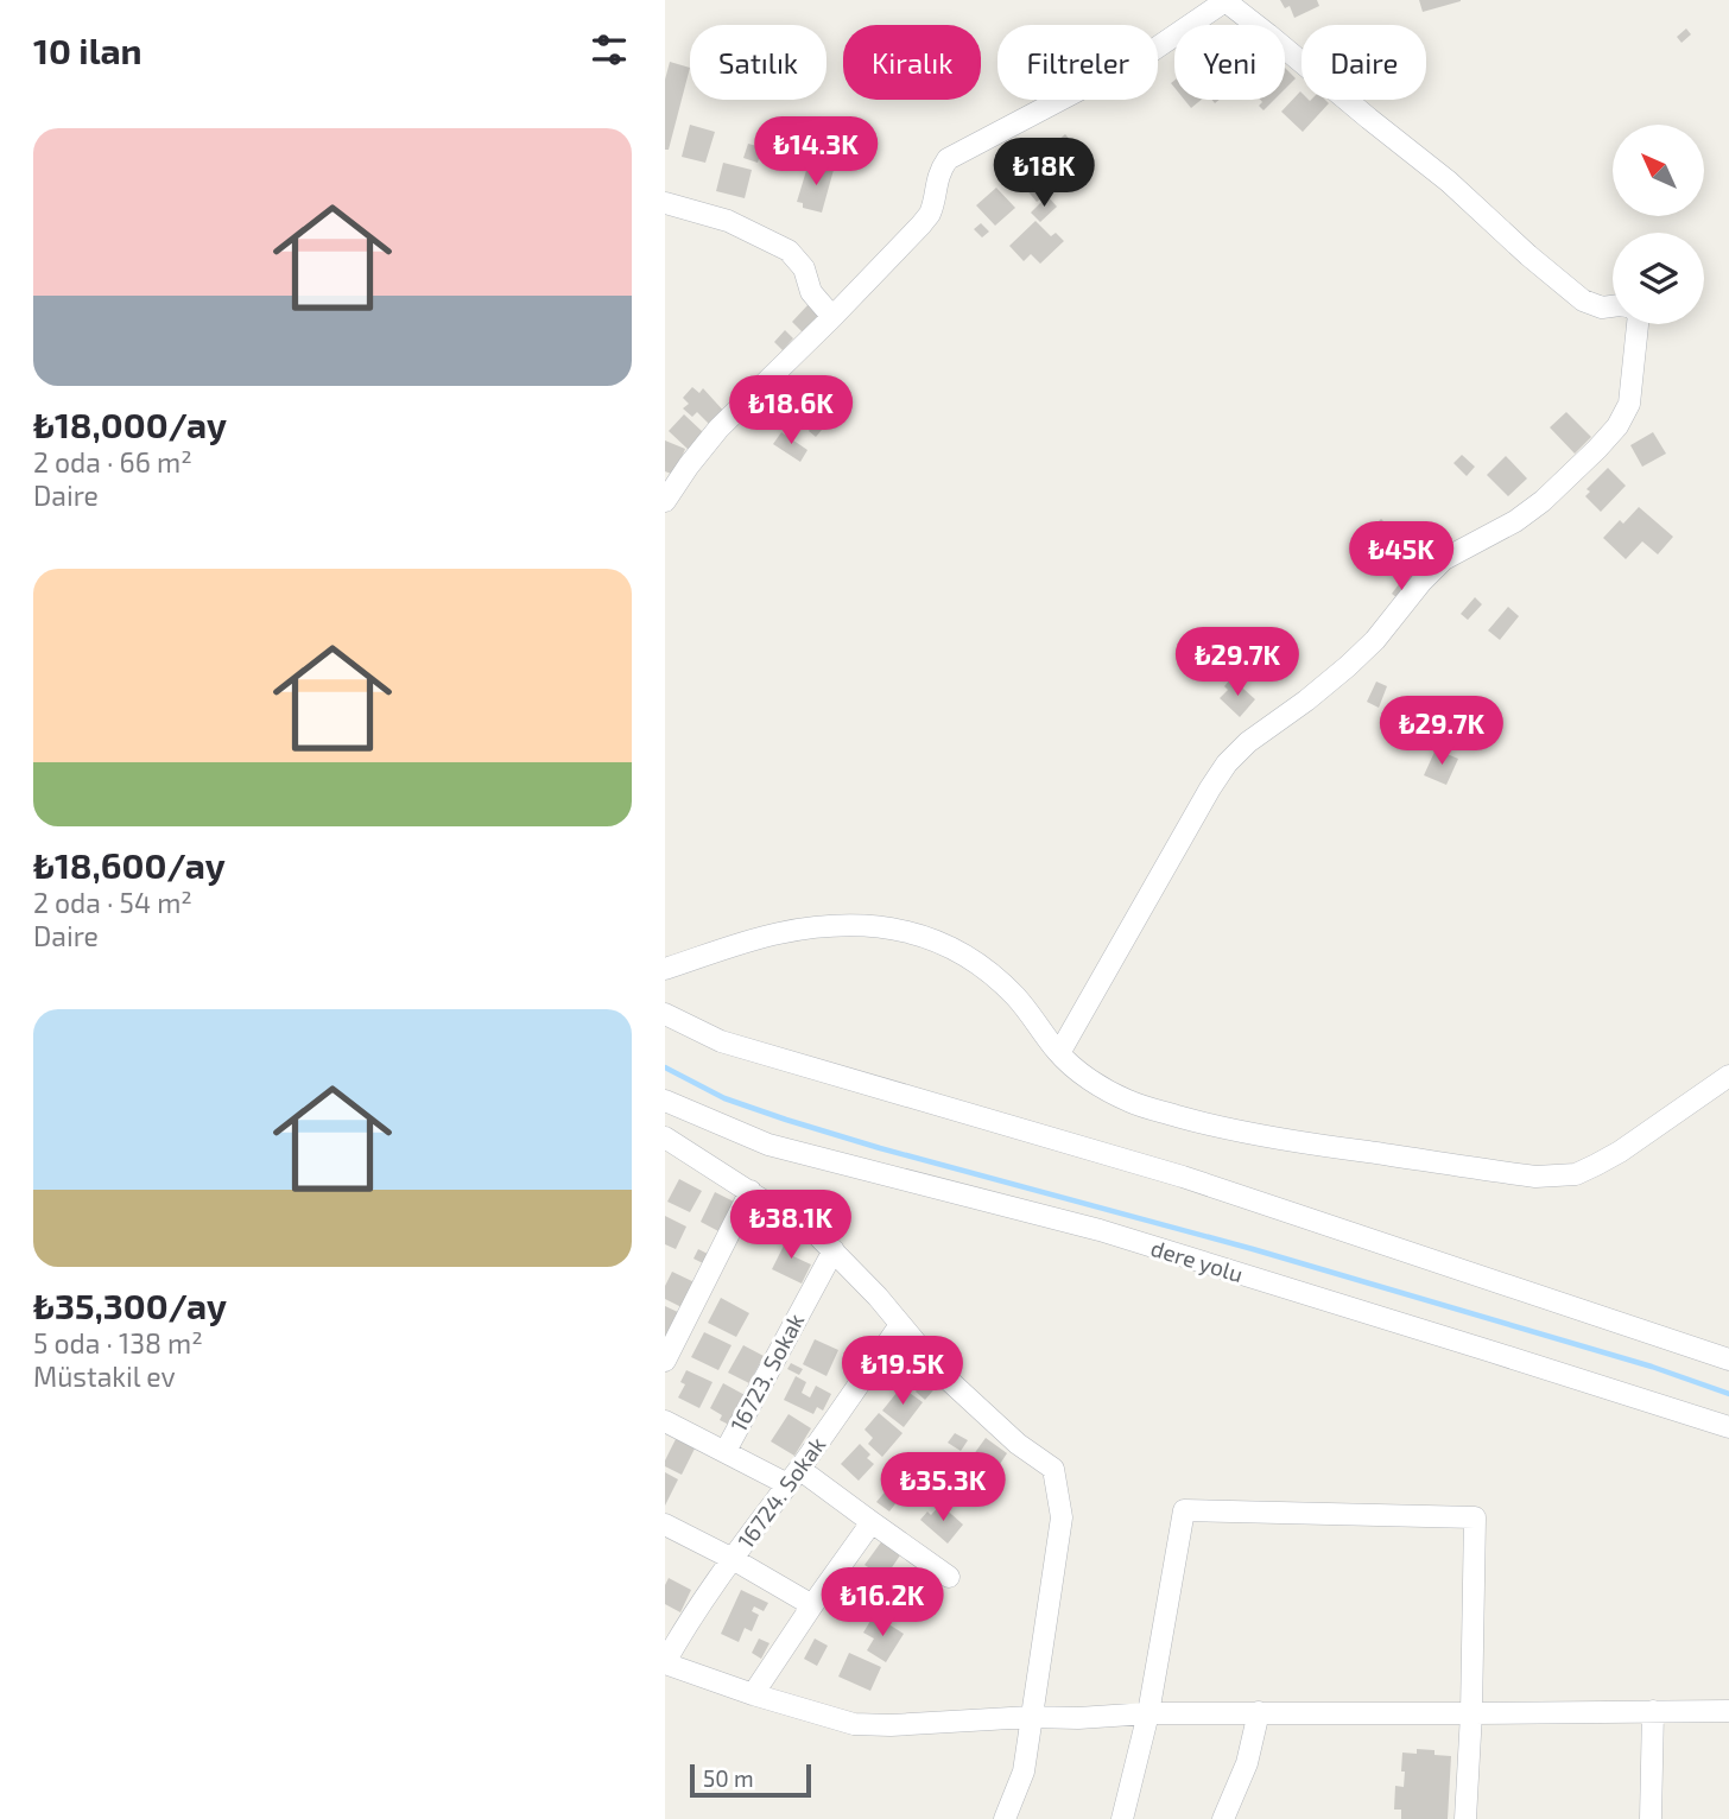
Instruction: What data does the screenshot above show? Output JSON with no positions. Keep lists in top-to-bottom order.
{
  "streets": {
    "street": ["dere yolu", "16723. Sokak", "16724. Sokak"]
  },
  "scale_bar": "50 m",
  "north": "top left",
  "page": {
    "heading": "10 ilan",
    "chip": [
      "Satılık",
      "Kiralık",
      "Filtreler",
      "Yeni",
      "Daire"
    ],
    "list": [
      {
        "name": "₺18,000/ay",
        "note": "2 oda · 66 m² · Daire"
      },
      {
        "name": "₺18,600/ay",
        "note": "2 oda · 54 m² · Daire"
      },
      {
        "name": "₺35,300/ay",
        "note": "5 oda · 138 m² · Müstakil ev"
      }
    ],
    "price": [
      "₺14.3K",
      "₺18K",
      "₺18.6K",
      "₺45K",
      "₺29.7K",
      "₺29.7K",
      "₺38.1K",
      "₺19.5K",
      "₺35.3K",
      "₺16.2K"
    ],
    "scale": "50 m"
  }
}
